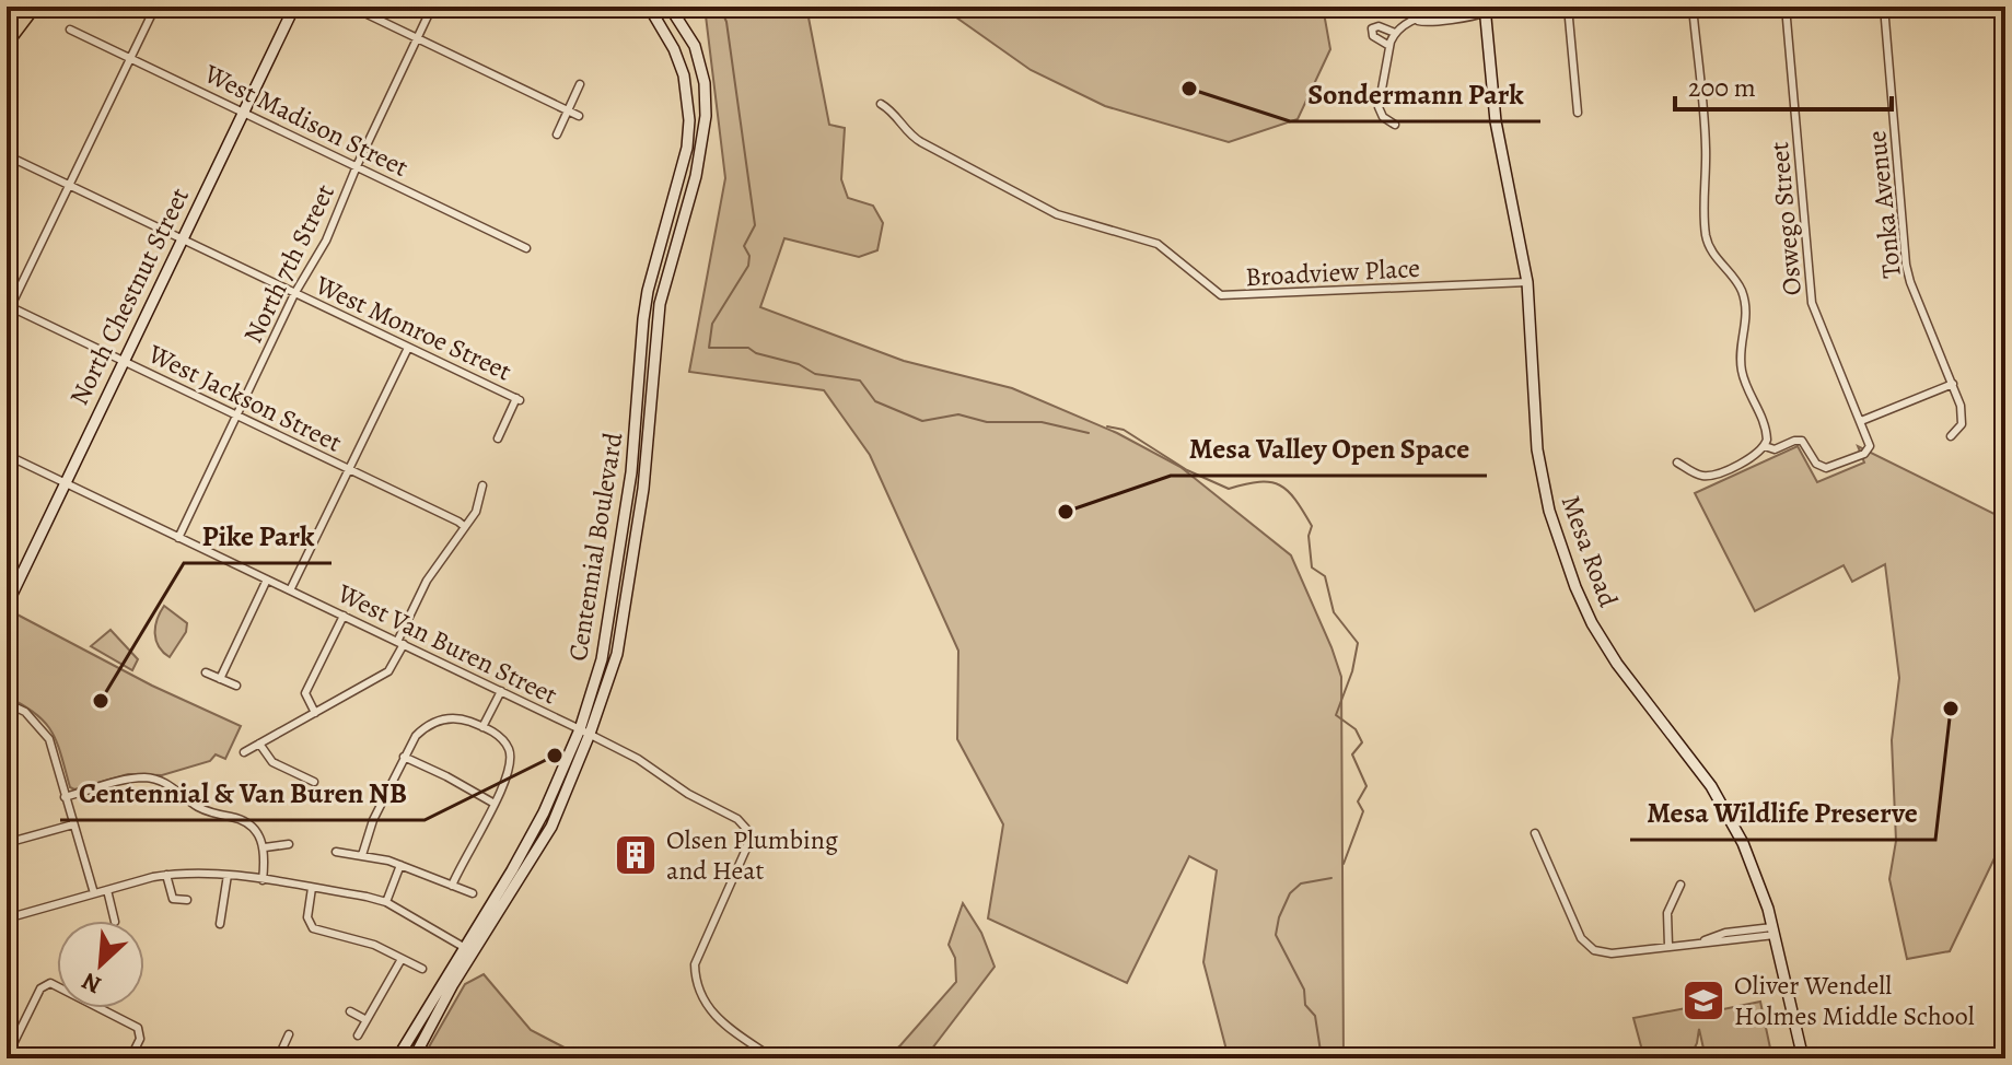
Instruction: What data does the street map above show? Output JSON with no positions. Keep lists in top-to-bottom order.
{
  "streets": {
    "main road": ["North Chestnut Street", "Centennial Boulevard", "Mesa Road"],
    "street": [
      "West Madison Street",
      "Tonka Avenue",
      "Oswego Street",
      "North 7th Street",
      "Broadview Place",
      "West Monroe Street",
      "West Jackson Street",
      "West Van Buren Street"
    ]
  },
  "crossings": [
    ["West Madison Street", "North 7th Street"],
    ["West Madison Street", "North Chestnut Street"],
    ["North 7th Street", "West Monroe Street"],
    ["North 7th Street", "West Jackson Street"],
    ["North 7th Street", "West Van Buren Street"],
    ["Broadview Place", "Mesa Road"],
    ["North Chestnut Street", "West Monroe Street"],
    ["North Chestnut Street", "West Jackson Street"],
    ["North Chestnut Street", "West Van Buren Street"],
    ["Centennial Boulevard", "West Van Buren Street"]
  ],
  "places": {
    "other": [
      "Sondermann Park",
      "Mesa Valley Open Space",
      "Pike Park",
      "Mesa Wildlife Preserve",
      "Centennial & Van Buren NB"
    ],
    "building": ["Olsen Plumbing and Heat"],
    "school or university": ["Oliver Wendell Holmes Middle School"]
  },
  "scale_bar": "200 m",
  "north": "bottom left"
}
